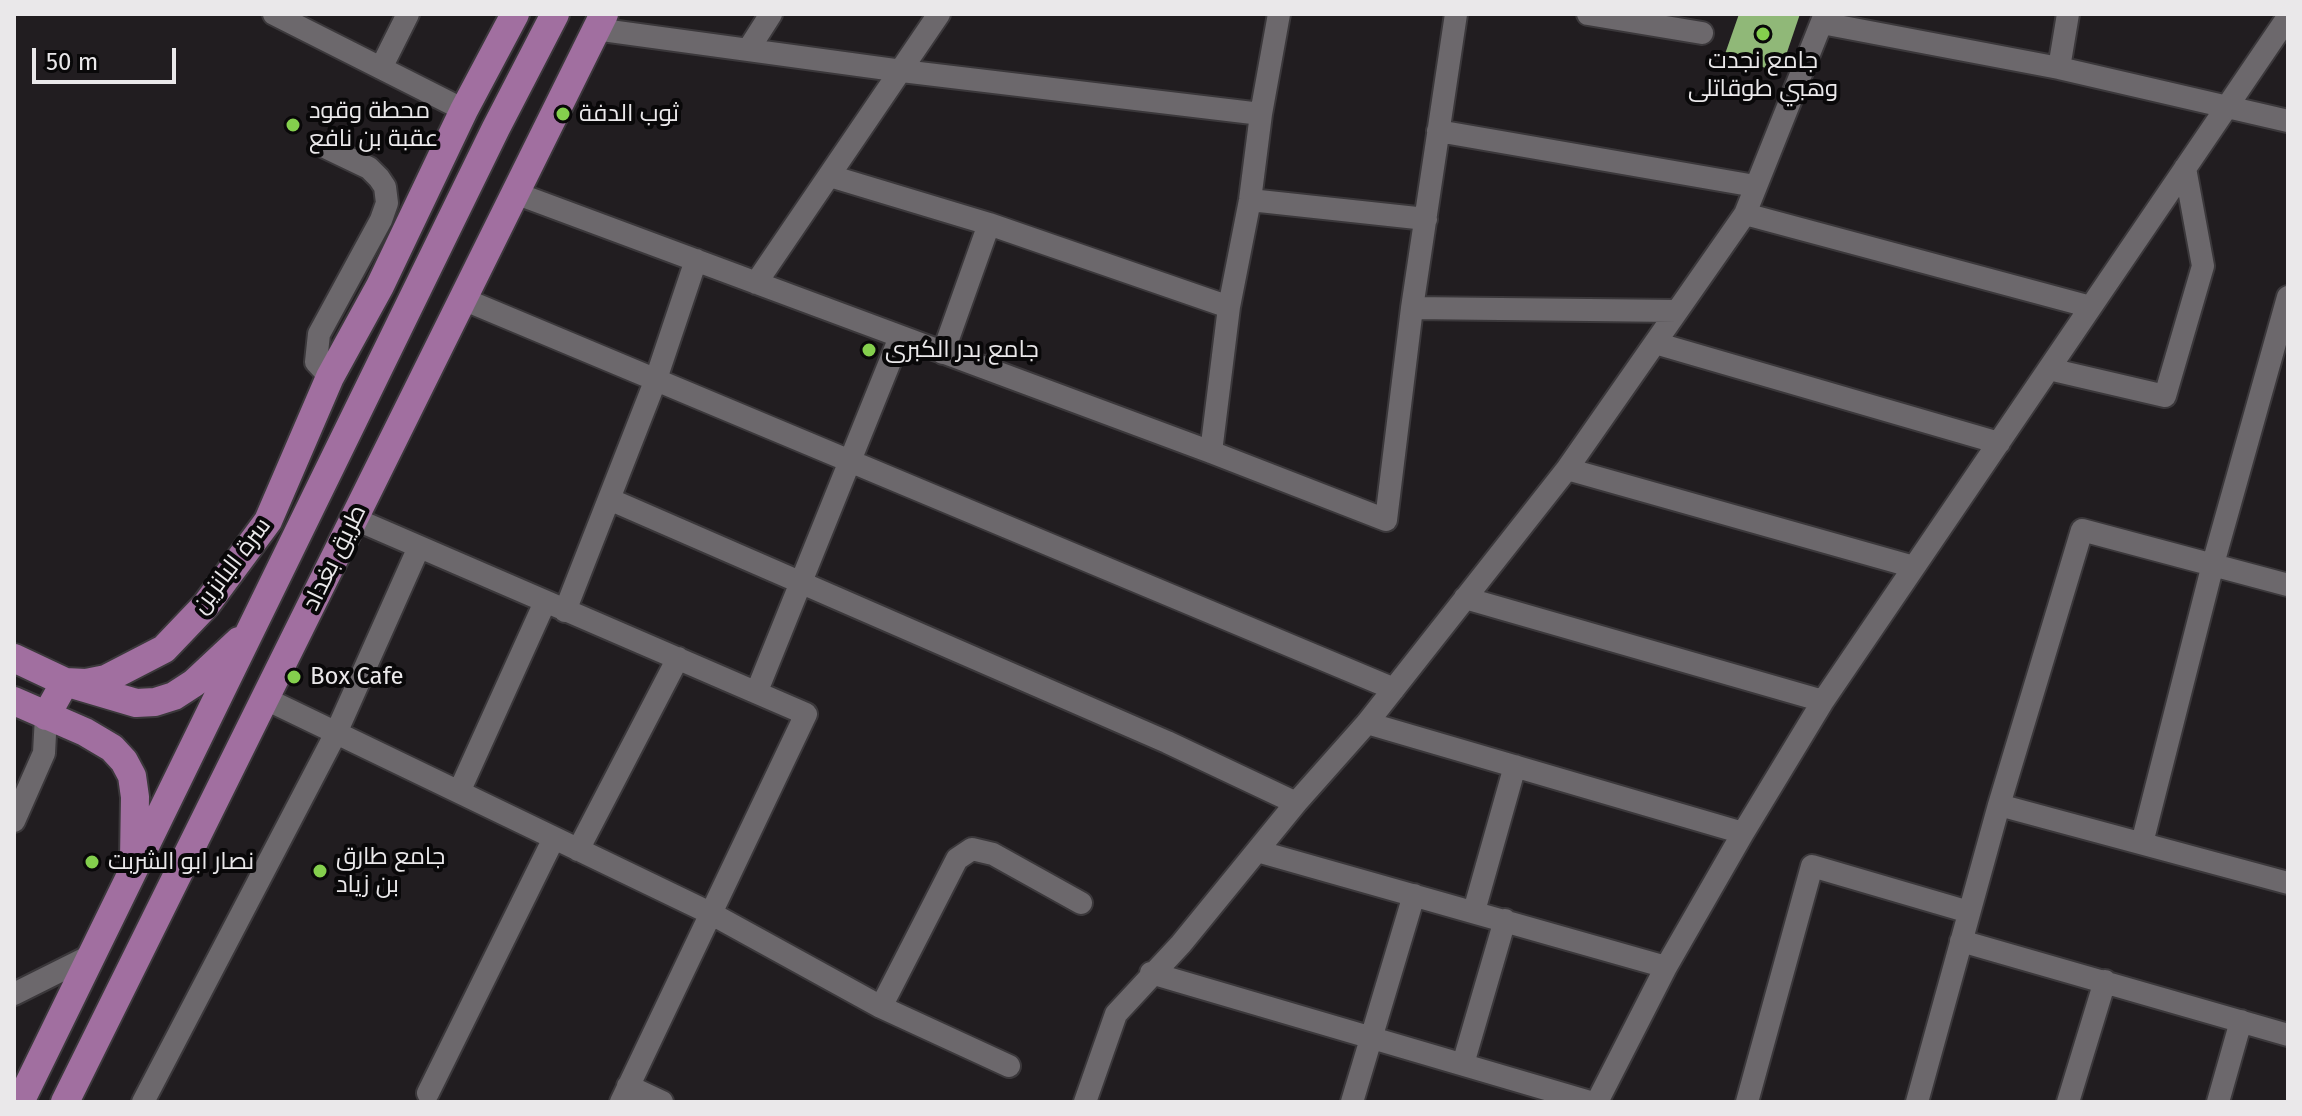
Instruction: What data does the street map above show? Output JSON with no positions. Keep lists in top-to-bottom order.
{
  "streets": {
    "main road": ["طريق بغداد", "سرة البانزين"]
  },
  "places": [
    "جامع نجدت وهبي طوقاتلى",
    "ثوب الدفة",
    "محطة وقود عقبة بن نافع",
    "جامع بدر الكبرى",
    "Box Cafe",
    "نصار ابو الشربت",
    "جامع طارق بن زياد"
  ],
  "scale_bar": "50 m"
}
